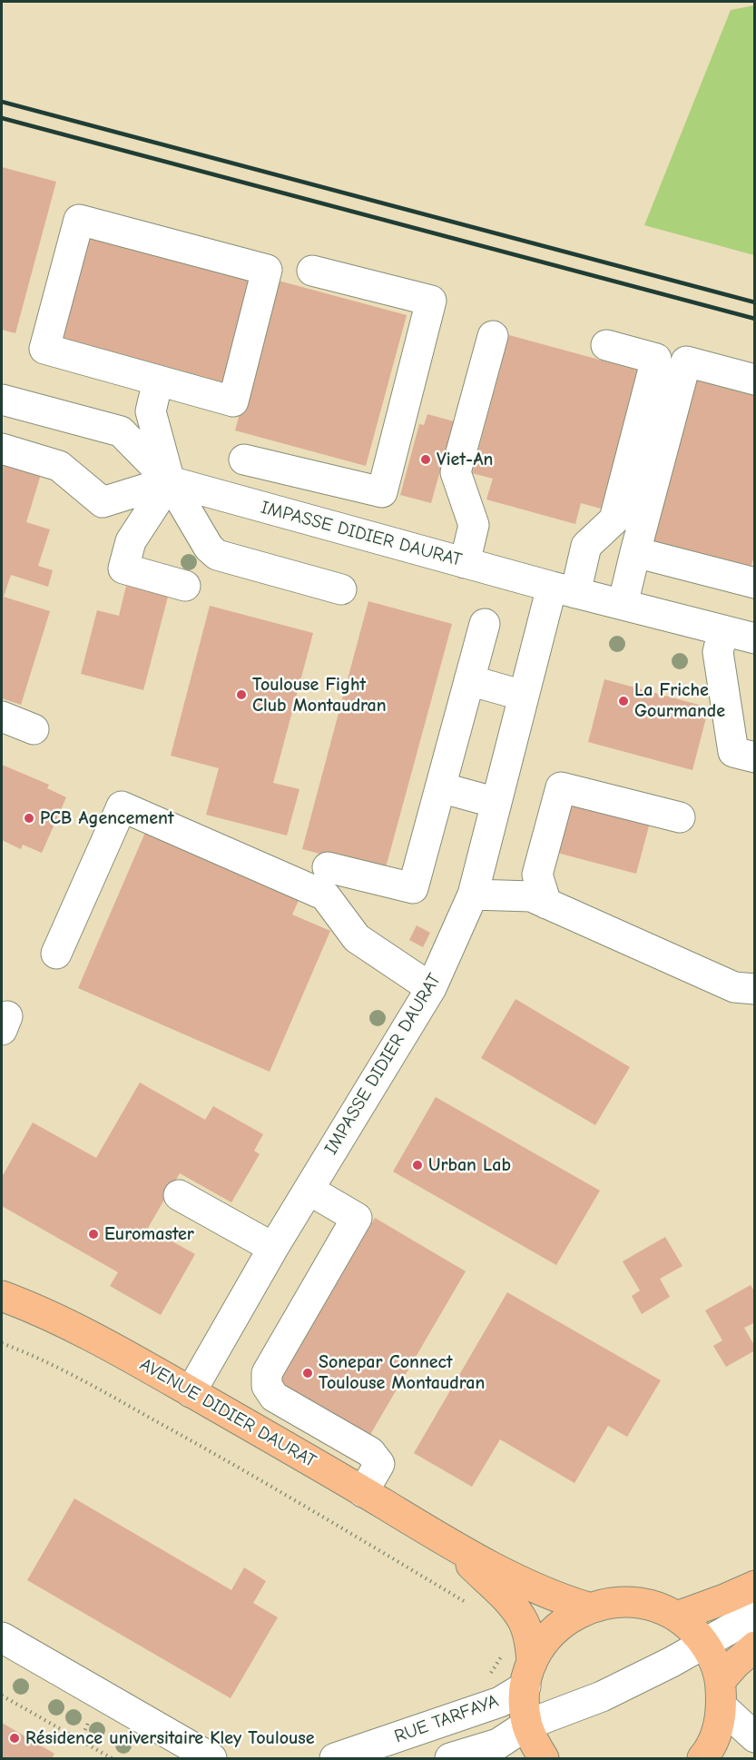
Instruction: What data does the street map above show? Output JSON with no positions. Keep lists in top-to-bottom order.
{
  "streets": {
    "main road": ["AVENUE DIDIER DAURAT"],
    "street": ["IMPASSE DIDIER DAURAT", "RUE TARFAYA"]
  },
  "crossings": [
    ["IMPASSE DIDIER DAURAT", "AVENUE DIDIER DAURAT"],
    ["AVENUE DIDIER DAURAT", "RUE TARFAYA"]
  ],
  "places": [
    "Viet-An",
    "Toulouse Fight Club Montaudran",
    "La Friche Gourmande",
    "PCB Agencement",
    "Urban Lab",
    "Euromaster",
    "Sonepar Connect Toulouse Montaudran",
    "Résidence universitaire Kley Toulouse"
  ]
}
